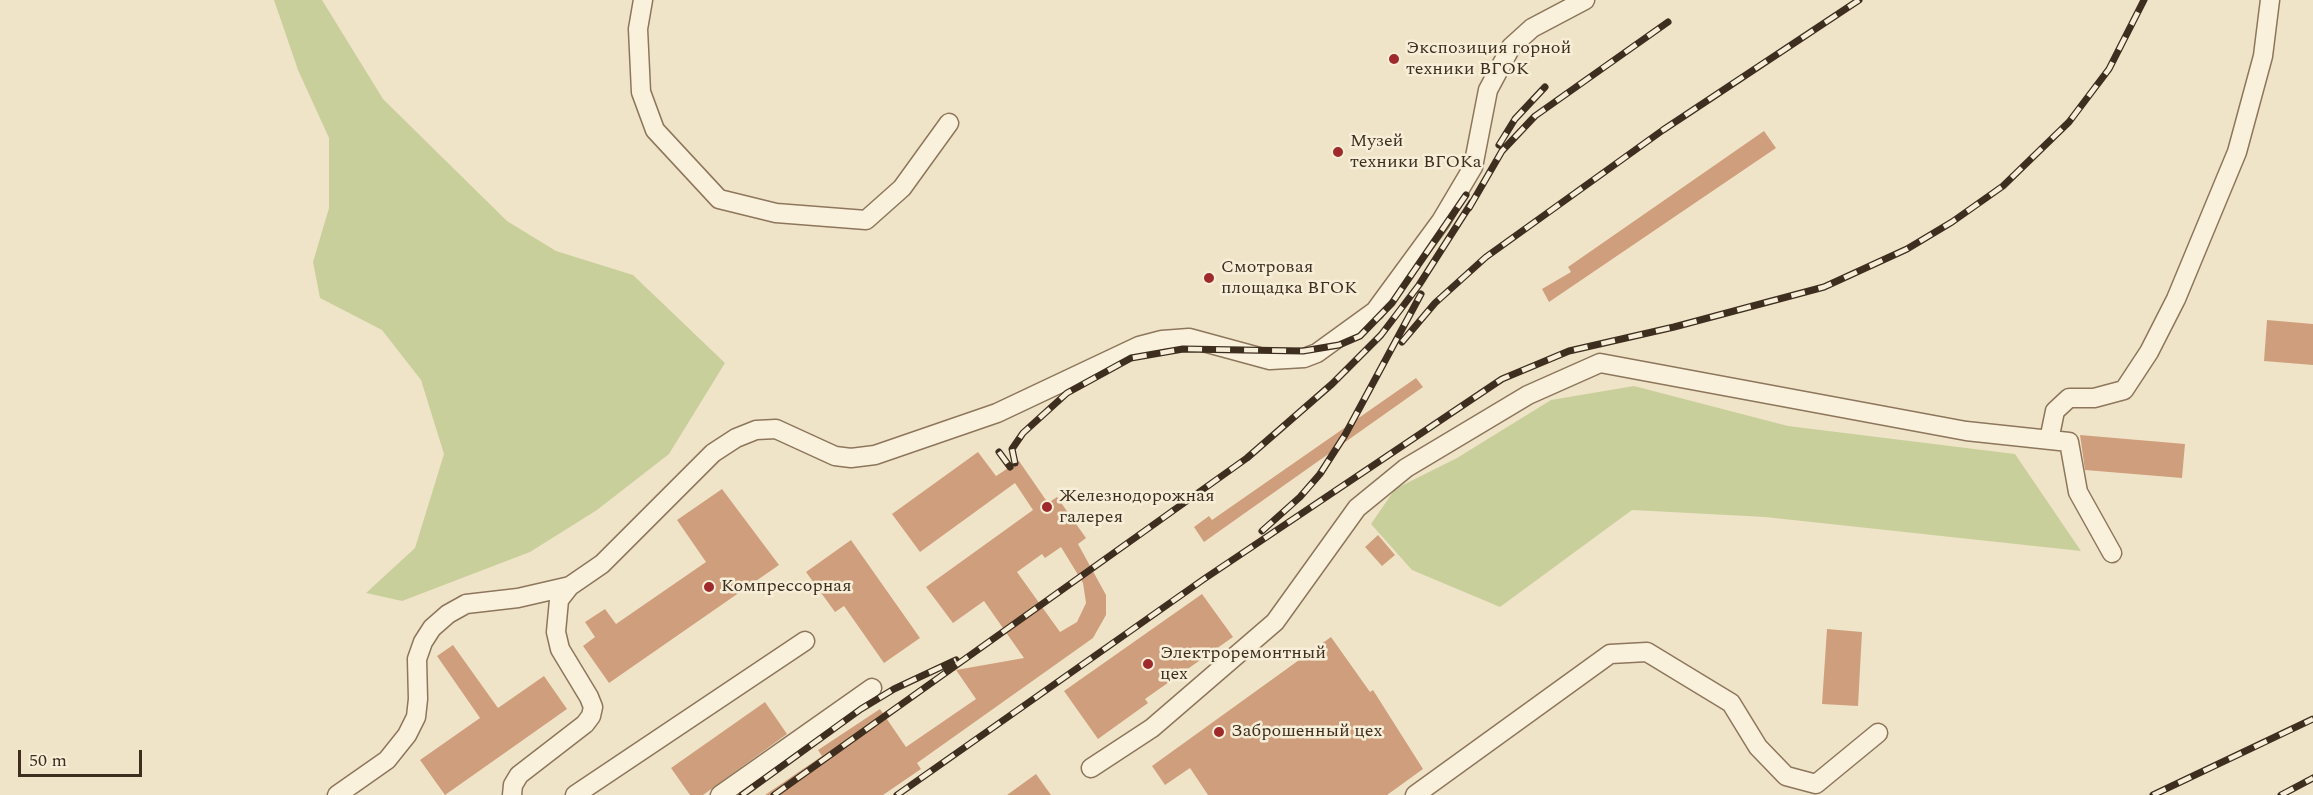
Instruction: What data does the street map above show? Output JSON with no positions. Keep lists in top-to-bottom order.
{
  "places": [
    "Экспозиция горной техники ВГОК",
    "Музей техники ВГОКа",
    "Смотровая площадка ВГОК",
    "Железнодорожная галерея",
    "Компрессорная",
    "Электроремонтный цех",
    "Заброшенный цех"
  ],
  "scale_bar": "50 m"
}
